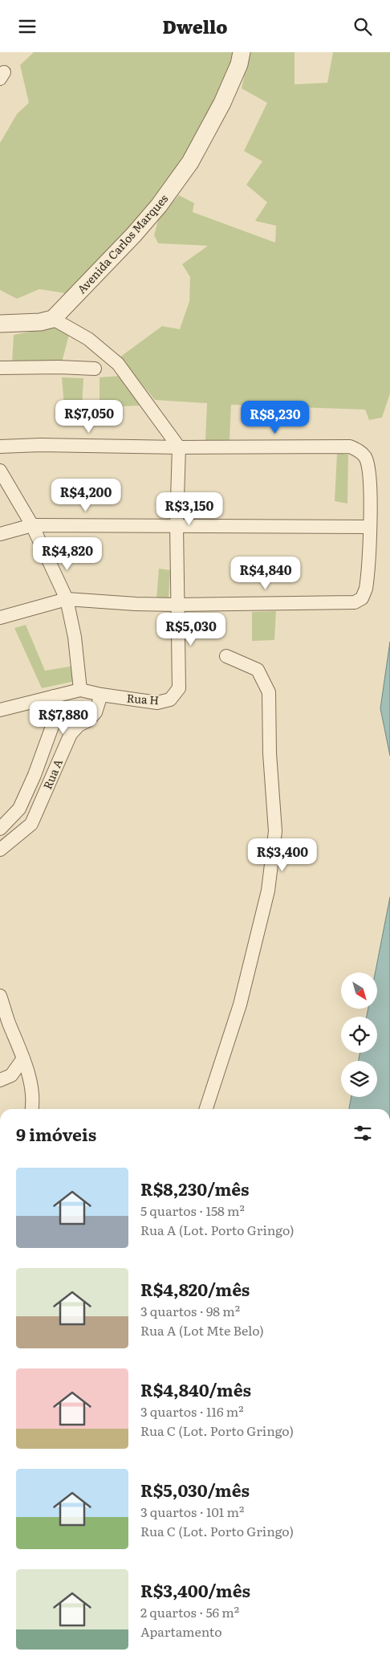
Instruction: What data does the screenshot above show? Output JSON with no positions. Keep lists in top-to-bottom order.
{
  "streets": {
    "street": ["Avenida Carlos Marques", "Rua H", "Rua A"]
  },
  "crossings": [
    ["Rua H", "Rua A"]
  ],
  "north": "bottom right",
  "page": {
    "header": "Dwello",
    "price": [
      "R$7,050",
      "R$8,230",
      "R$4,200",
      "R$3,150",
      "R$4,820",
      "R$4,840",
      "R$5,030",
      "R$7,880",
      "R$3,400"
    ],
    "heading": "9 imóveis",
    "list": [
      {
        "name": "R$8,230/mês",
        "note": "5 quartos · 158 m² · Rua A (Lot. Porto Gringo)"
      },
      {
        "name": "R$4,820/mês",
        "note": "3 quartos · 98 m² · Rua A (Lot Mte Belo)"
      },
      {
        "name": "R$4,840/mês",
        "note": "3 quartos · 116 m² · Rua C (Lot. Porto Gringo)"
      },
      {
        "name": "R$5,030/mês",
        "note": "3 quartos · 101 m² · Rua C (Lot. Porto Gringo)"
      },
      {
        "name": "R$3,400/mês",
        "note": "2 quartos · 56 m² · Apartamento"
      }
    ]
  }
}
